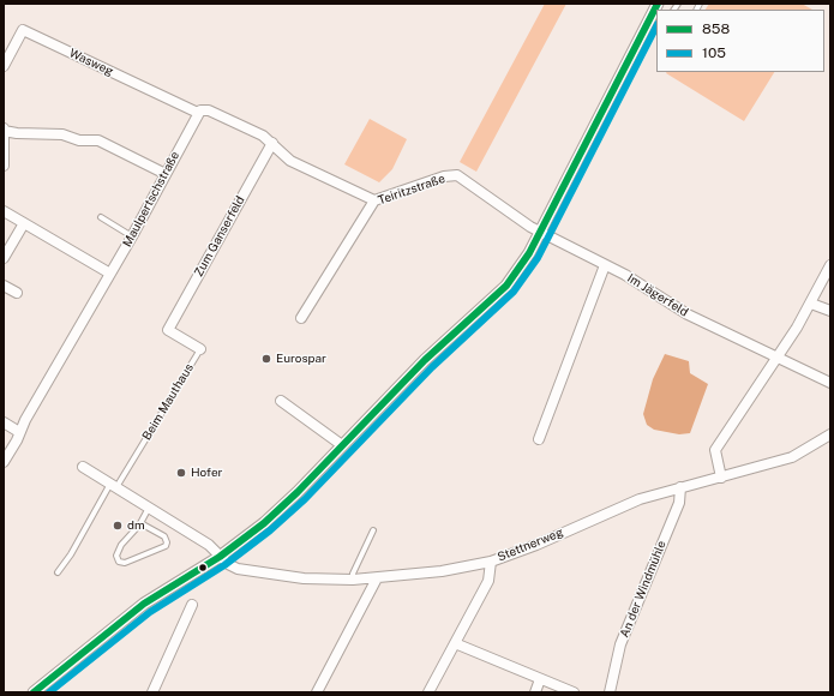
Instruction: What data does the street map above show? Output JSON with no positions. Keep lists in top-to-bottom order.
{
  "streets": {
    "street": [
      "Wasweg",
      "Teiritzstraße",
      "Maulpertschstraße",
      "Zum Ganserfeld",
      "Im Jägerfeld",
      "Beim Mauthaus",
      "Stettnerweg",
      "An der Windmühle"
    ]
  },
  "crossings": [
    ["Wasweg", "Maulpertschstraße"],
    ["Teiritzstraße", "Im Jägerfeld"],
    ["Zum Ganserfeld", "Beim Mauthaus"],
    ["Beim Mauthaus", "Stettnerweg"],
    ["Stettnerweg", "An der Windmühle"]
  ],
  "places": ["Eurospar", "Hofer", "dm"],
  "lines": ["transit line 858", "transit line 105"],
  "legend": ["858", "105"]
}
